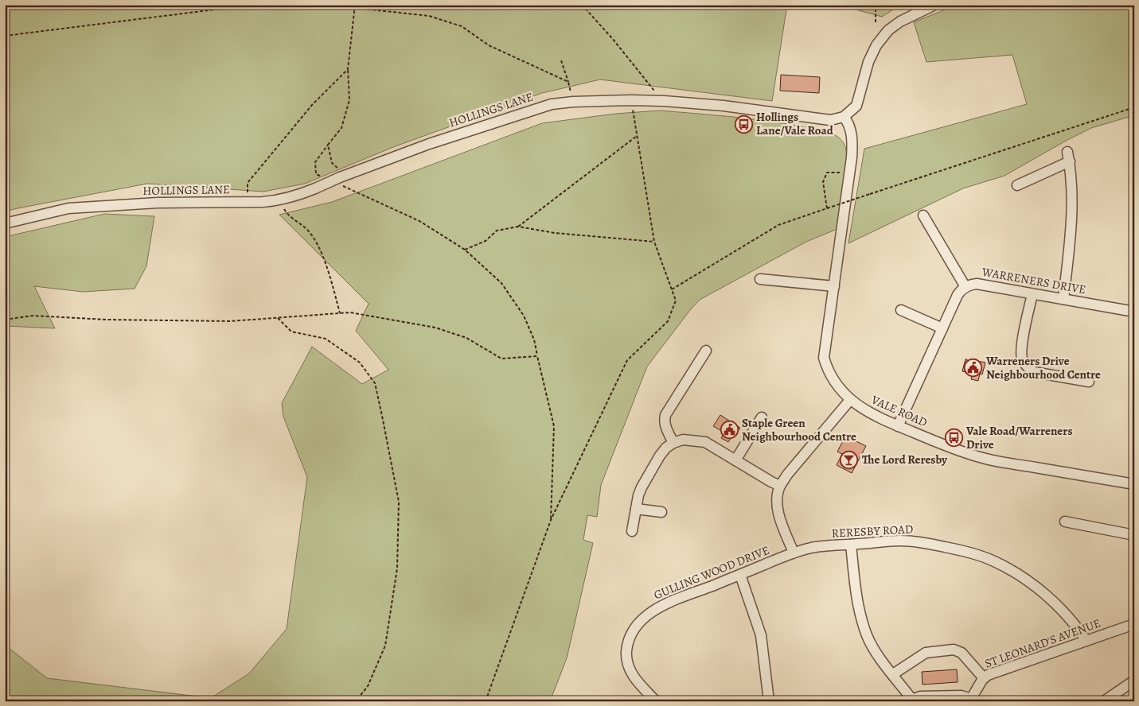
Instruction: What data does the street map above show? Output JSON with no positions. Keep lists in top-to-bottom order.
{
  "streets": {
    "street": [
      "HOLLINGS LANE",
      "WARRENERS DRIVE",
      "VALE ROAD",
      "RERESBY ROAD",
      "GULLING WOOD DRIVE",
      "ST LEONARD'S AVENUE"
    ]
  },
  "crossings": [
    ["HOLLINGS LANE", "VALE ROAD"],
    ["WARRENERS DRIVE", "VALE ROAD"],
    ["RERESBY ROAD", "GULLING WOOD DRIVE"],
    ["RERESBY ROAD", "ST LEONARD'S AVENUE"]
  ],
  "places": {
    "bus stop": ["Hollings Lane/Vale Road", "Vale Road/Warreners Drive"],
    "public building": ["Warreners Drive Neighbourhood Centre", "Staple Green Neighbourhood Centre"],
    "bar": ["The Lord Reresby"]
  }
}
